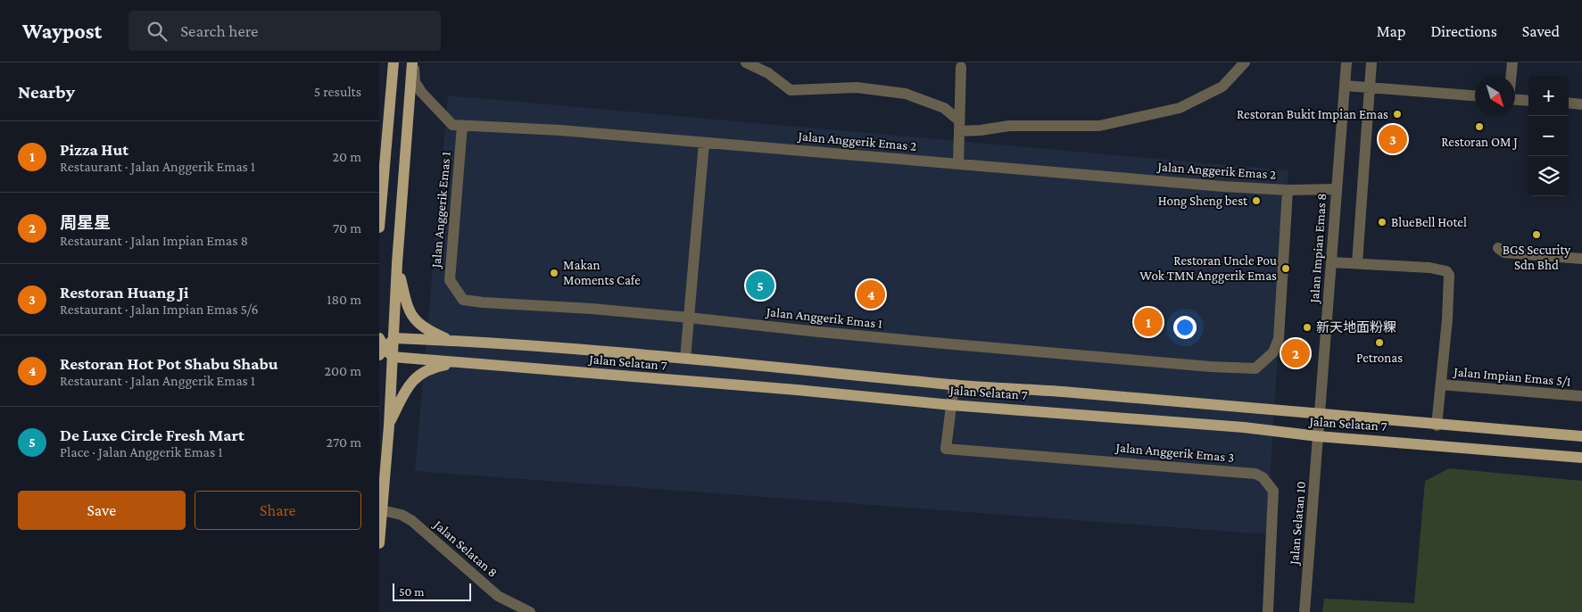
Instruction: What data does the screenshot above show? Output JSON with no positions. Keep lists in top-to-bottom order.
{
  "streets": {
    "main road": ["Jalan Selatan 7"],
    "street": [
      "Jalan Anggerik Emas 2",
      "Jalan Anggerik Emas 1",
      "Jalan Impian Emas 8",
      "Jalan Impian Emas 5/1",
      "Jalan Anggerik Emas 3",
      "Jalan Selatan 10",
      "Jalan Selatan 8"
    ]
  },
  "crossings": [
    ["Jalan Anggerik Emas 2", "Jalan Anggerik Emas 1"],
    ["Jalan Anggerik Emas 2", "Jalan Impian Emas 8"],
    ["Jalan Impian Emas 8", "Jalan Selatan 7"],
    ["Jalan Impian Emas 8", "Jalan Selatan 10"],
    ["Jalan Selatan 7", "Jalan Anggerik Emas 3"],
    ["Jalan Selatan 7", "Jalan Selatan 10"]
  ],
  "places": [
    "Restoran Bukit Impian Emas",
    "Restoran OM J",
    "Hong Sheng best",
    "BlueBell Hotel",
    "BGS Security Sdn Bhd",
    "Restoran Uncle Pou Wok TMN Anggerik Emas",
    "Makan Moments Cafe",
    "新天地面粉粿",
    "Petronas"
  ],
  "scale_bar": "50 m",
  "north": "bottom right",
  "page": {
    "header": "Waypost",
    "search": "Search here",
    "nav": ["Map", "Directions", "Saved"],
    "heading": ["Nearby", "5 results"],
    "map_buttons": ["+", "−"],
    "list": [
      {
        "mark": "1",
        "name": "Pizza Hut",
        "note": "Restaurant · Jalan Anggerik Emas 1",
        "value": "20 m"
      },
      {
        "mark": "2",
        "name": "周星星",
        "note": "Restaurant · Jalan Impian Emas 8",
        "value": "70 m"
      },
      {
        "mark": "3",
        "name": "Restoran Huang Ji",
        "note": "Restaurant · Jalan Impian Emas 5/6",
        "value": "180 m"
      },
      {
        "mark": "4",
        "name": "Restoran Hot Pot Shabu Shabu",
        "note": "Restaurant · Jalan Anggerik Emas 1",
        "value": "200 m"
      },
      {
        "mark": "5",
        "name": "De Luxe Circle Fresh Mart",
        "note": "Place · Jalan Anggerik Emas 1",
        "value": "270 m"
      }
    ],
    "pins": [
      "3",
      "5",
      "4",
      "1",
      "2"
    ],
    "buttons": ["Save", "Share"],
    "scale": "50 m"
  }
}
